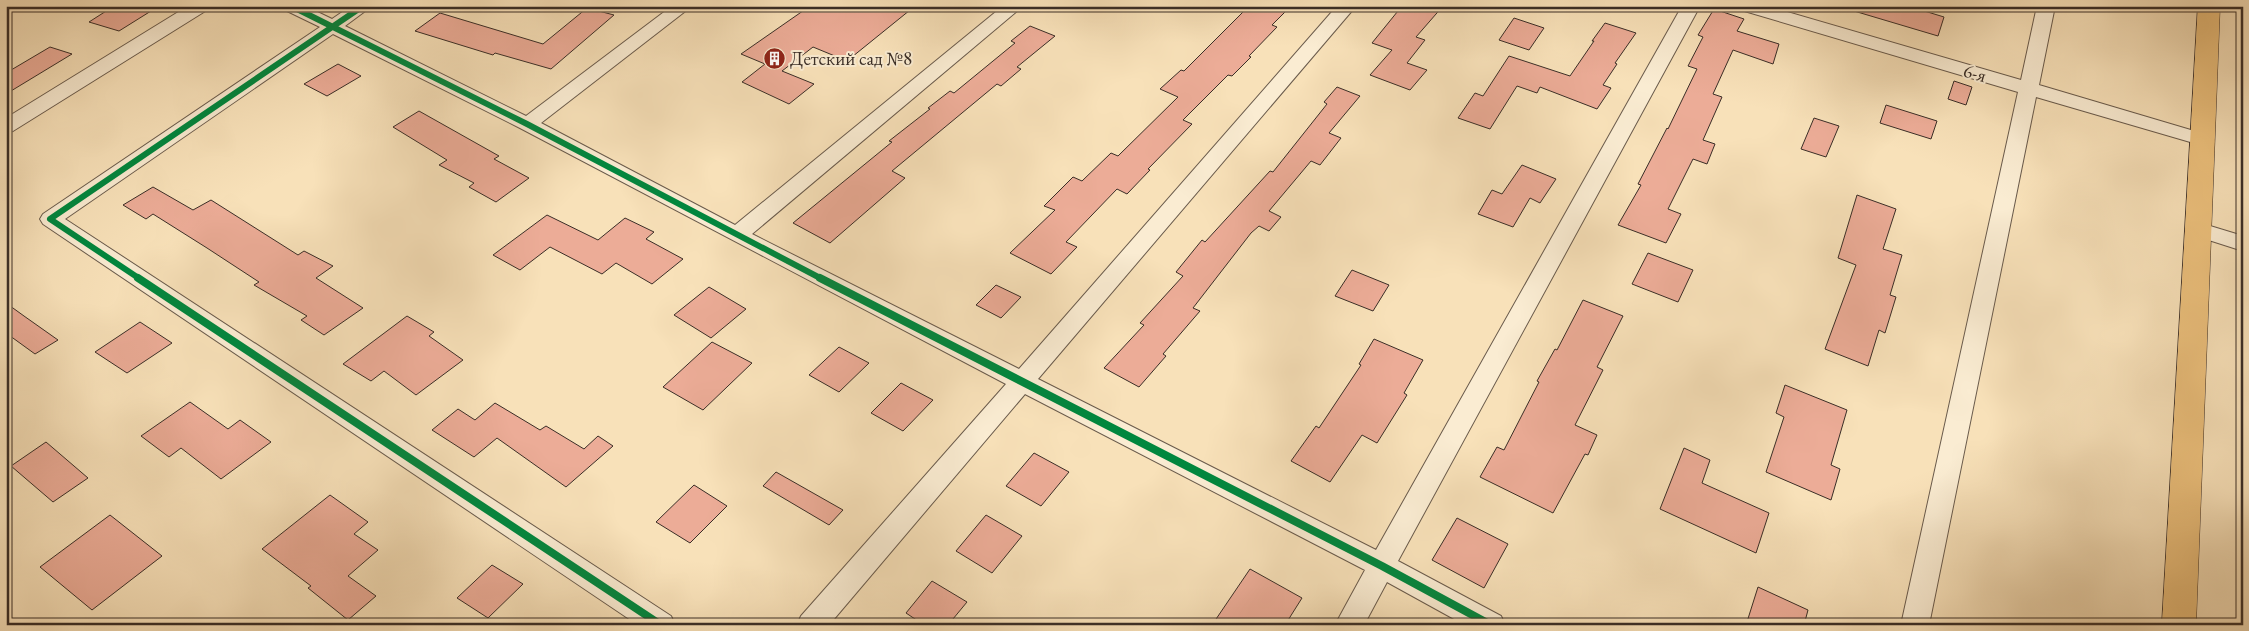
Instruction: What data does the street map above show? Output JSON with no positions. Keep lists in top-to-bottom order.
{
  "streets": {
    "street": ["6-я"]
  },
  "places": {
    "building": ["Детский сад №8"]
  }
}
